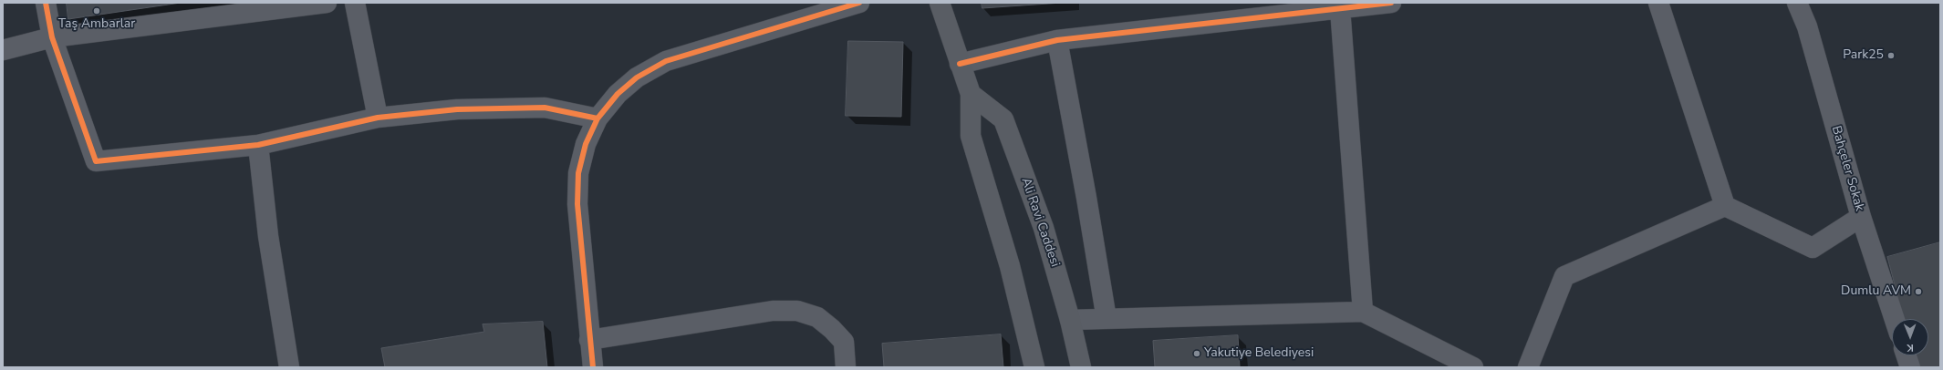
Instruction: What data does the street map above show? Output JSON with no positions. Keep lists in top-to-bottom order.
{
  "streets": {
    "main road": ["Ali Ravi Caddesi"],
    "street": ["Bahçeler Sokak"]
  },
  "places": [
    "Taş Ambarlar",
    "Park25",
    "Dumlu AVM",
    "Yakutiye Belediyesi"
  ],
  "north": "bottom"
}
